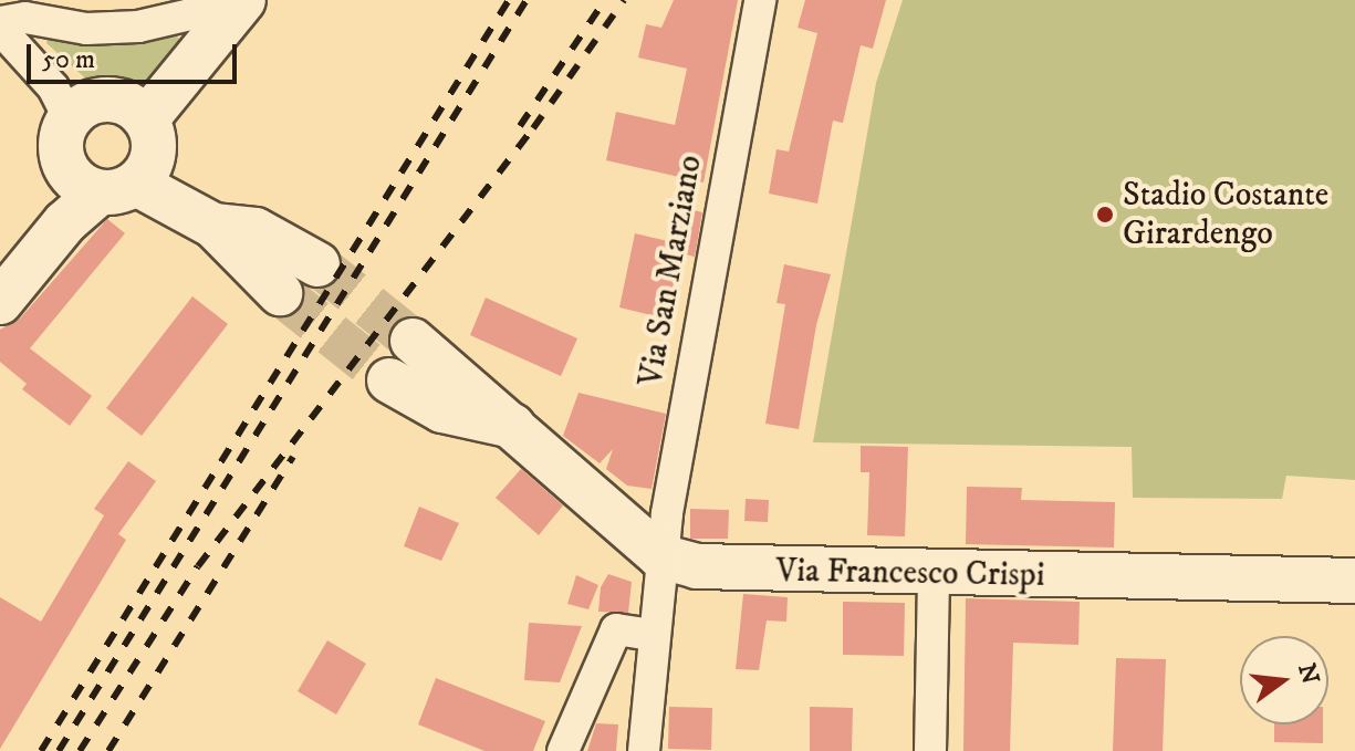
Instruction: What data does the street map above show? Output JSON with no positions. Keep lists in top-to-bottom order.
{
  "streets": {
    "street": ["Via San Marziano", "Via Francesco Crispi"]
  },
  "crossings": [
    ["Via San Marziano", "Via Francesco Crispi"]
  ],
  "places": ["Stadio Costante Girardengo"],
  "scale_bar": "50 m",
  "north": "right"
}
